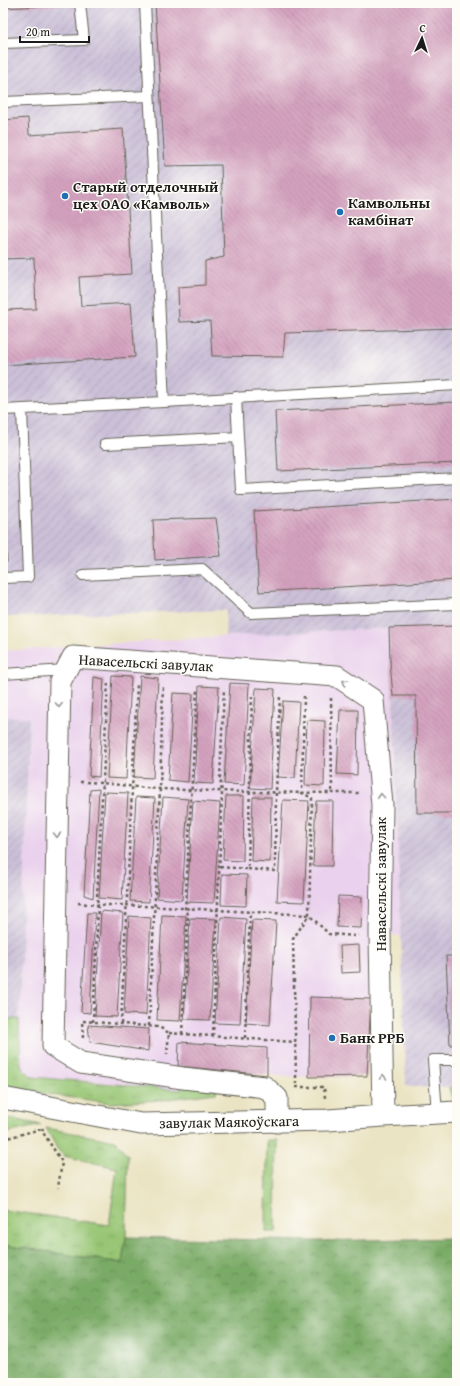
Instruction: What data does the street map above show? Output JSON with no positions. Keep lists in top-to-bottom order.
{
  "streets": {
    "street": ["Навасельскі завулак", "завулак Маякоўскага"]
  },
  "crossings": [
    ["Навасельскі завулак", "завулак Маякоўскага"]
  ],
  "places": ["Старый отделочный цех ОАО «Камволь»", "Камвольны камбінат", "Банк РРБ"],
  "scale_bar": "20 m",
  "north": "top"
}
